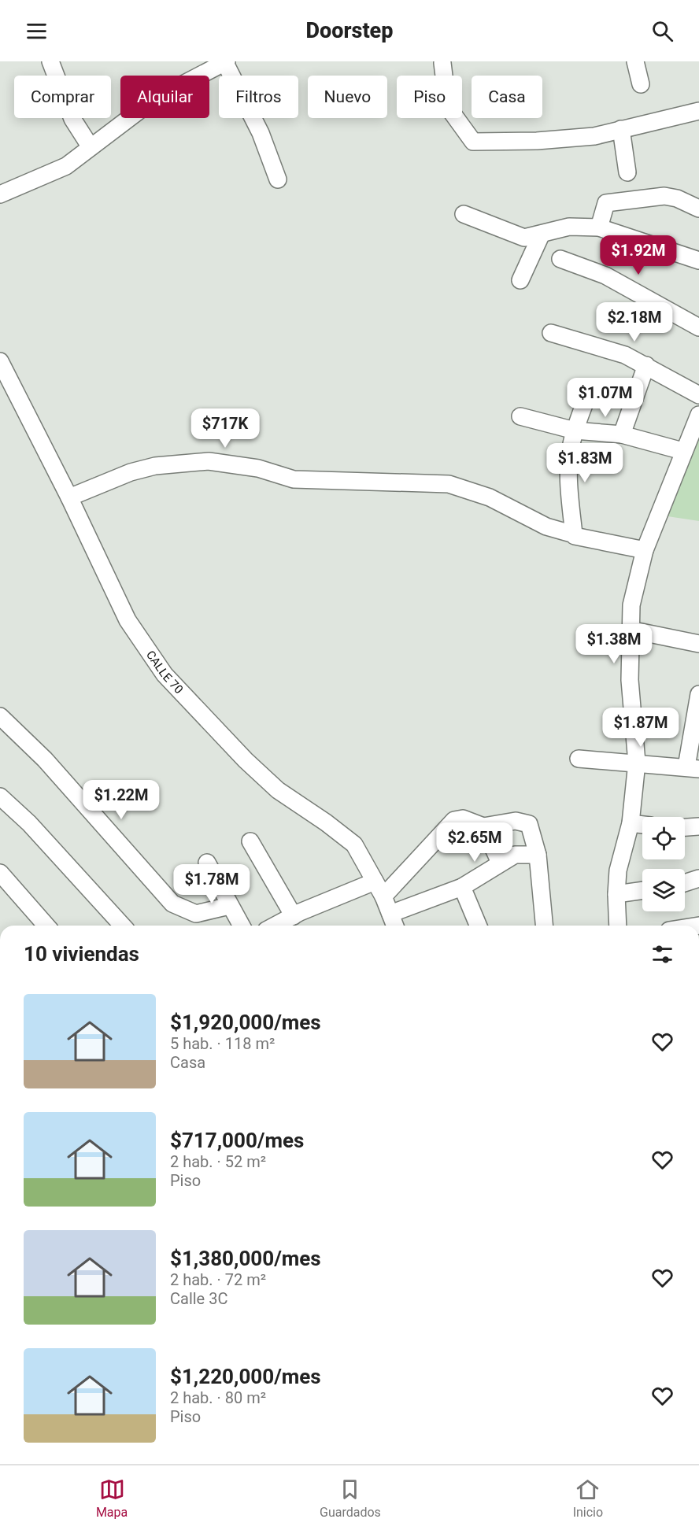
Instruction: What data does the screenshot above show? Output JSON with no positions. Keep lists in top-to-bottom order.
{
  "streets": {
    "street": ["CALLE 70"]
  },
  "page": {
    "header": "Doorstep",
    "chip": [
      "Comprar",
      "Alquilar",
      "Filtros",
      "Nuevo",
      "Piso",
      "Casa"
    ],
    "price": [
      "$1.92M",
      "$2.18M",
      "$1.07M",
      "$717K",
      "$1.83M",
      "$1.38M",
      "$1.87M",
      "$1.22M",
      "$2.65M",
      "$1.78M"
    ],
    "heading": "10 viviendas",
    "list": [
      {
        "name": "$1,920,000/mes",
        "note": "5 hab. · 118 m² · Casa"
      },
      {
        "name": "$717,000/mes",
        "note": "2 hab. · 52 m² · Piso"
      },
      {
        "name": "$1,380,000/mes",
        "note": "2 hab. · 72 m² · Calle 3C"
      },
      {
        "name": "$1,220,000/mes",
        "note": "2 hab. · 80 m² · Piso"
      }
    ],
    "tabs": ["Mapa", "Guardados", "Inicio"]
  }
}
